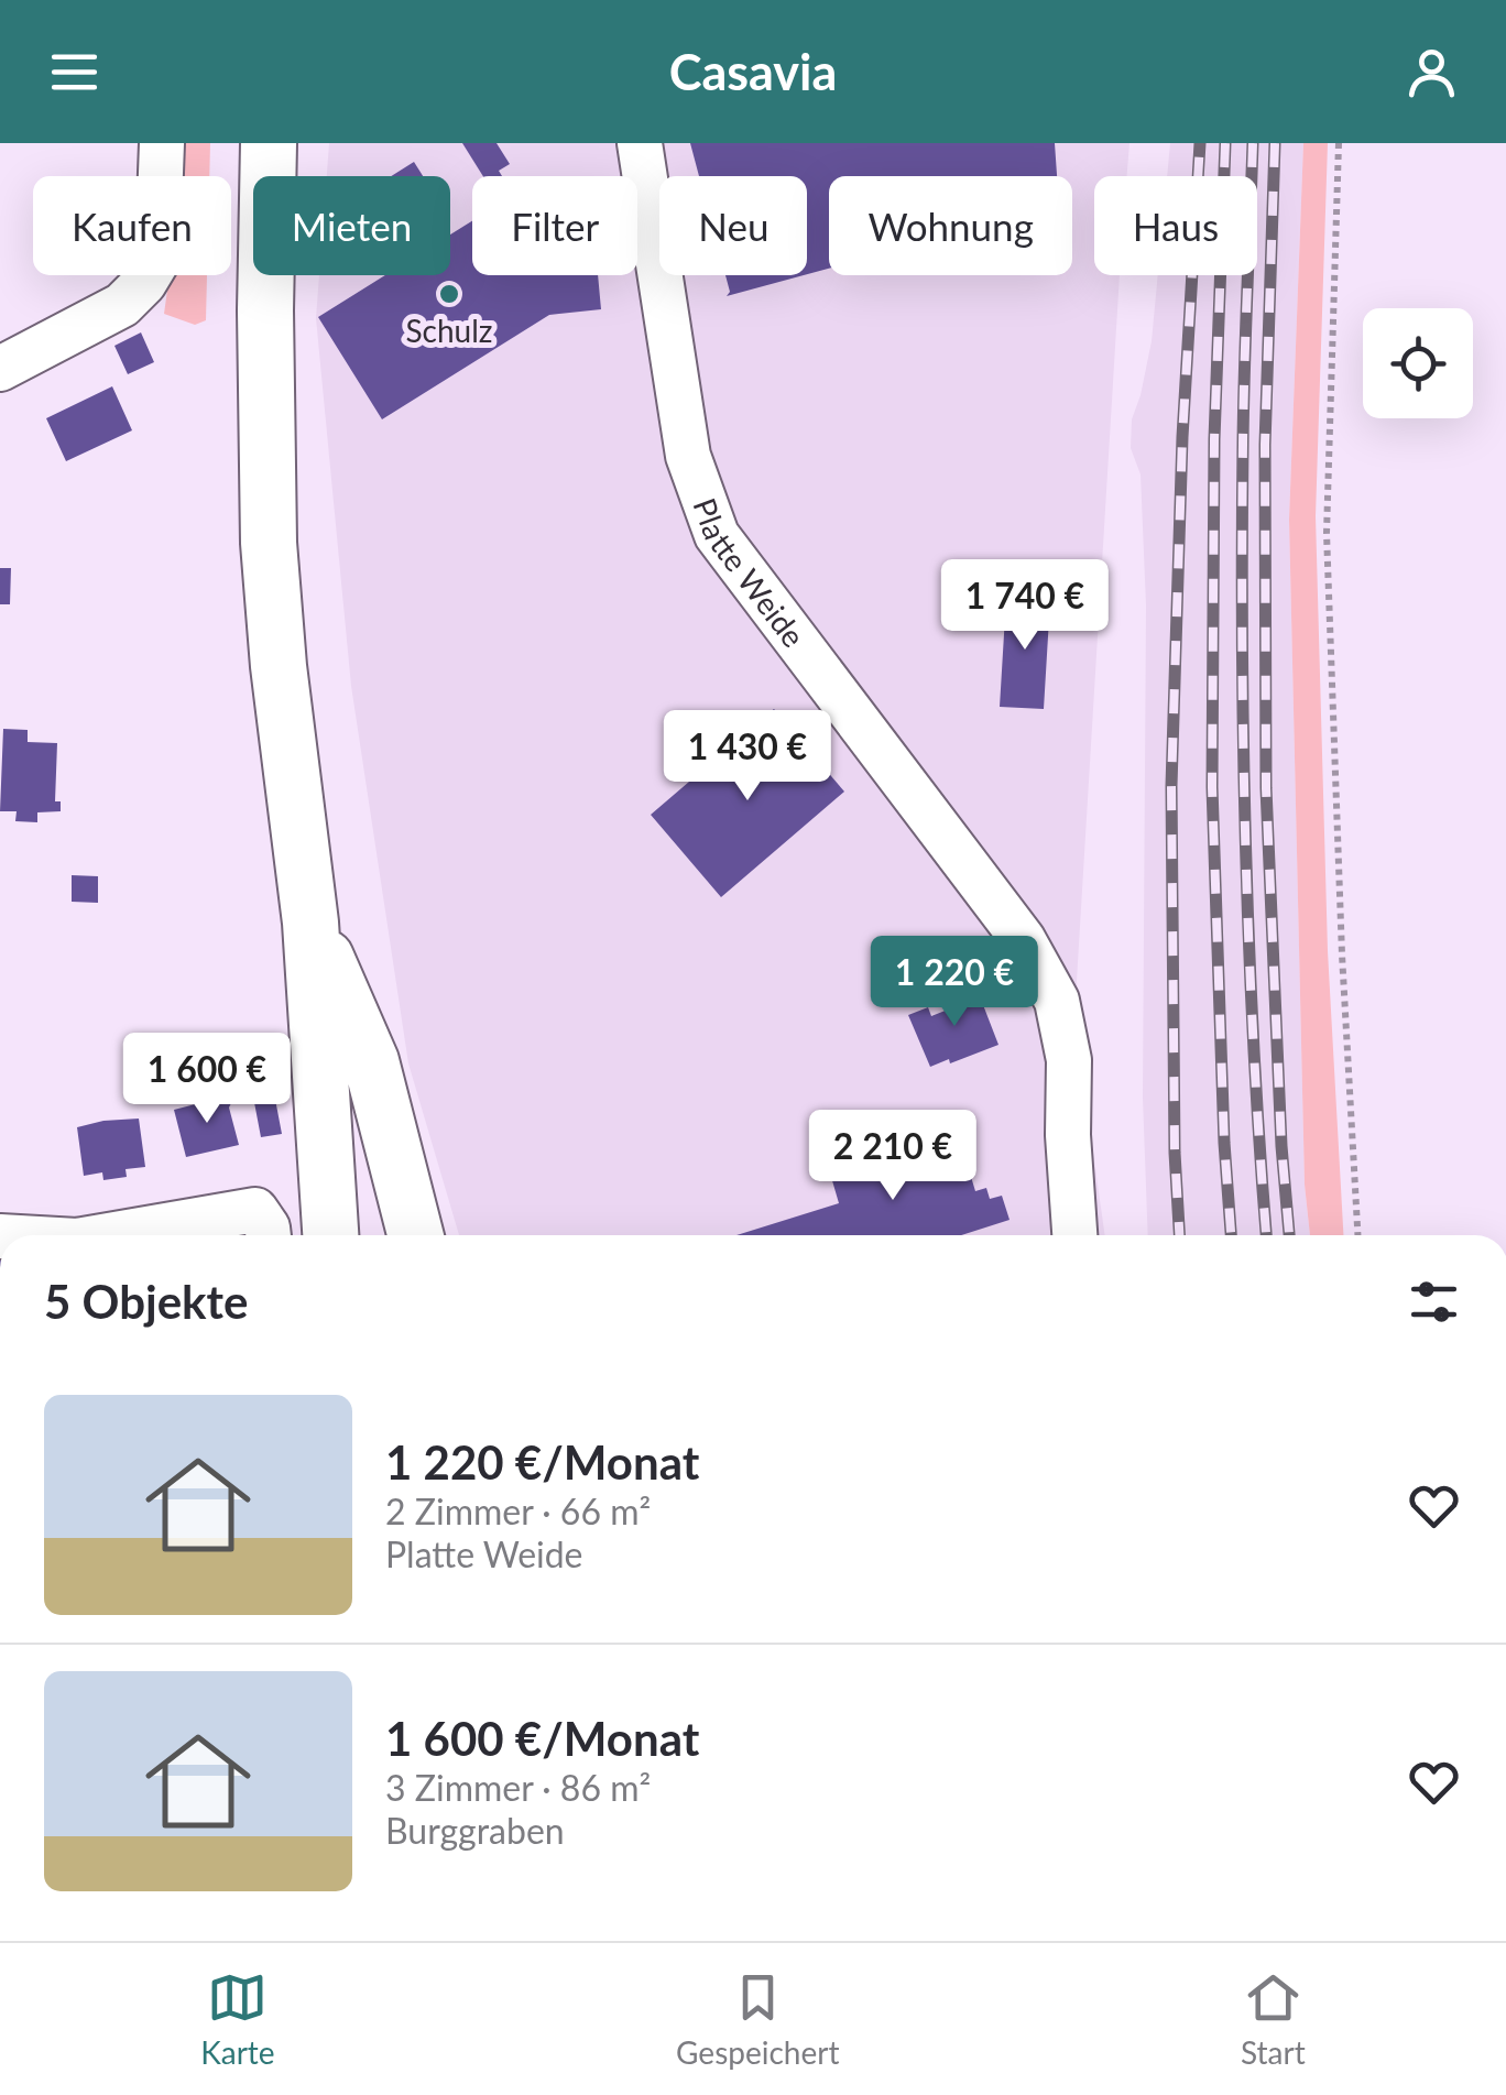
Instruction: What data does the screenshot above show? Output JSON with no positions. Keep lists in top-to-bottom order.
{
  "streets": {
    "street": ["Platte Weide"]
  },
  "places": ["Schulz"],
  "page": {
    "header": "Casavia",
    "chip": [
      "Kaufen",
      "Mieten",
      "Filter",
      "Neu",
      "Wohnung",
      "Haus"
    ],
    "price": [
      "1 740 €",
      "1 430 €",
      "1 220 €",
      "1 600 €",
      "2 210 €"
    ],
    "heading": "5 Objekte",
    "list": [
      {
        "name": "1 220 €/Monat",
        "note": "2 Zimmer · 66 m² · Platte Weide"
      },
      {
        "name": "1 600 €/Monat",
        "note": "3 Zimmer · 86 m² · Burggraben"
      }
    ],
    "tabs": ["Karte", "Gespeichert", "Start"]
  }
}
